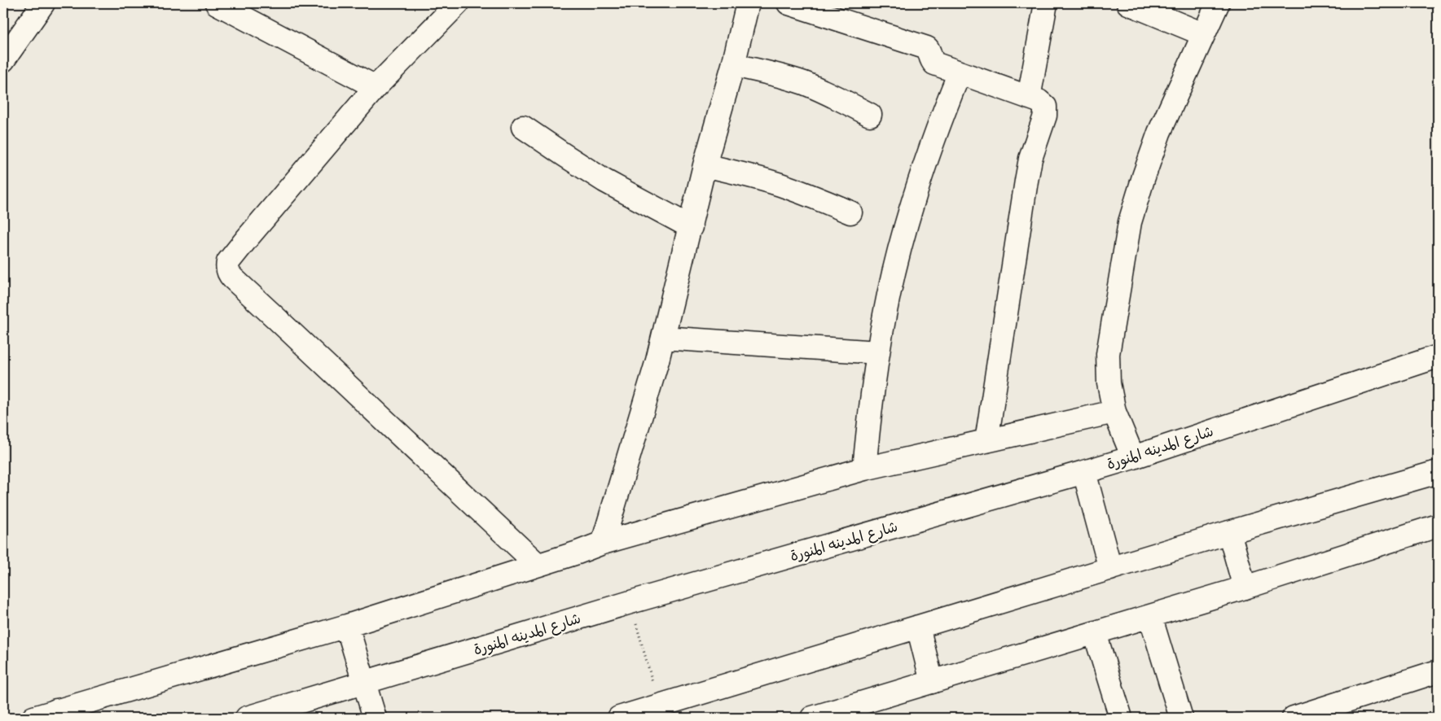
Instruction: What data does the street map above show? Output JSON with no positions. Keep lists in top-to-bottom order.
{
  "streets": {
    "street": ["شارع المدينه المنورة"]
  }
}
